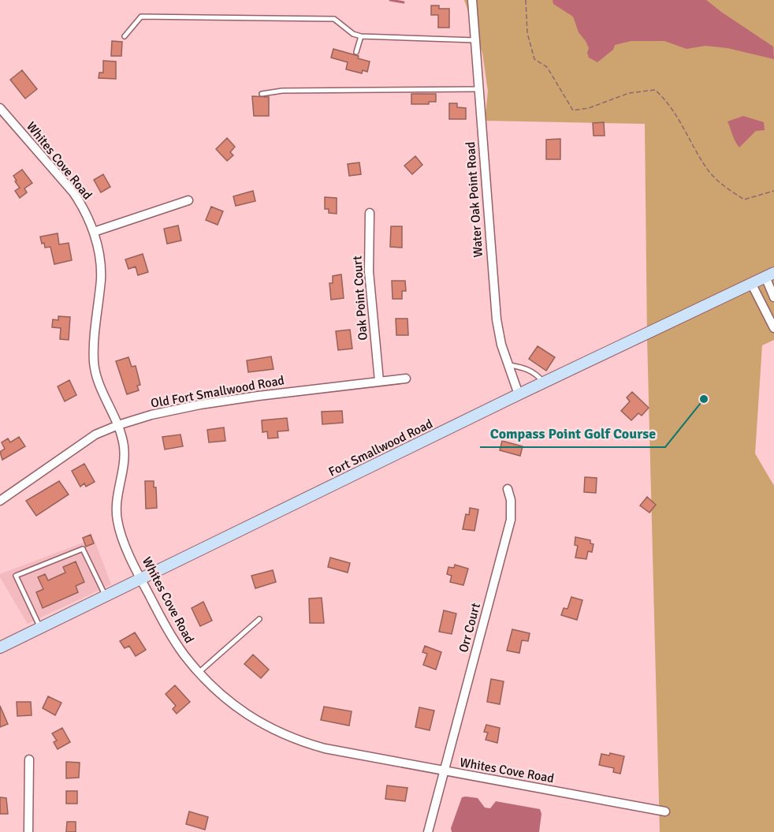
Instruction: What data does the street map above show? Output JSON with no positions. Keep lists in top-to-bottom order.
{
  "streets": {
    "main road": ["Fort Smallwood Road"],
    "street": [
      "Whites Cove Road",
      "Water Oak Point Road",
      "Oak Point Court",
      "Old Fort Smallwood Road",
      "Orr Court"
    ]
  },
  "crossings": [
    ["Whites Cove Road", "Old Fort Smallwood Road"],
    ["Whites Cove Road", "Fort Smallwood Road"],
    ["Whites Cove Road", "Orr Court"],
    ["Water Oak Point Road", "Fort Smallwood Road"],
    ["Oak Point Court", "Old Fort Smallwood Road"]
  ],
  "places": ["Compass Point Golf Course"]
}
